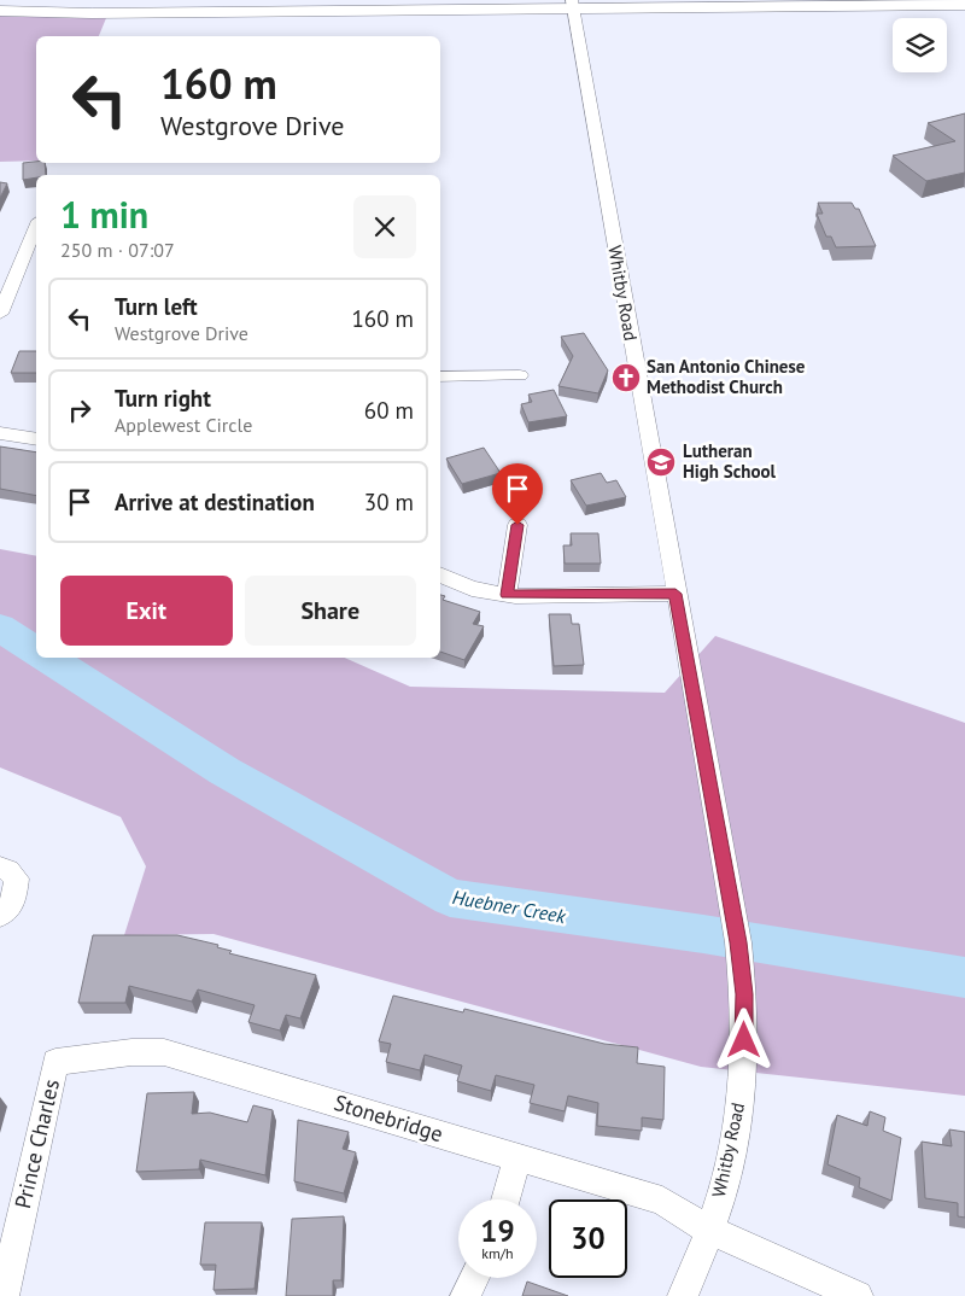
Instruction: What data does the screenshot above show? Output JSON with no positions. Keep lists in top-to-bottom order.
{
  "streets": {
    "street": ["Whitby Road", "Stonebridge", "Prince Charles"]
  },
  "crossings": [
    ["Whitby Road", "Stonebridge"],
    ["Stonebridge", "Prince Charles"]
  ],
  "water": ["Huebner Creek"],
  "places": {
    "church": ["San Antonio Chinese Methodist Church"],
    "school or university": ["Lutheran High School"]
  },
  "page": {
    "turn": ["160 m", "Westgrove Drive"],
    "heading": ["1 min", "250 m · 07:07"],
    "list": [
      {
        "name": "Turn left",
        "note": "Westgrove Drive",
        "value": "160 m"
      },
      {
        "name": "Turn right",
        "note": "Applewest Circle",
        "value": "60 m"
      },
      {
        "name": "Arrive at destination",
        "value": "30 m"
      }
    ],
    "buttons": ["Exit", "Share"],
    "speed": "19 km/h",
    "limit": "30"
  }
}
